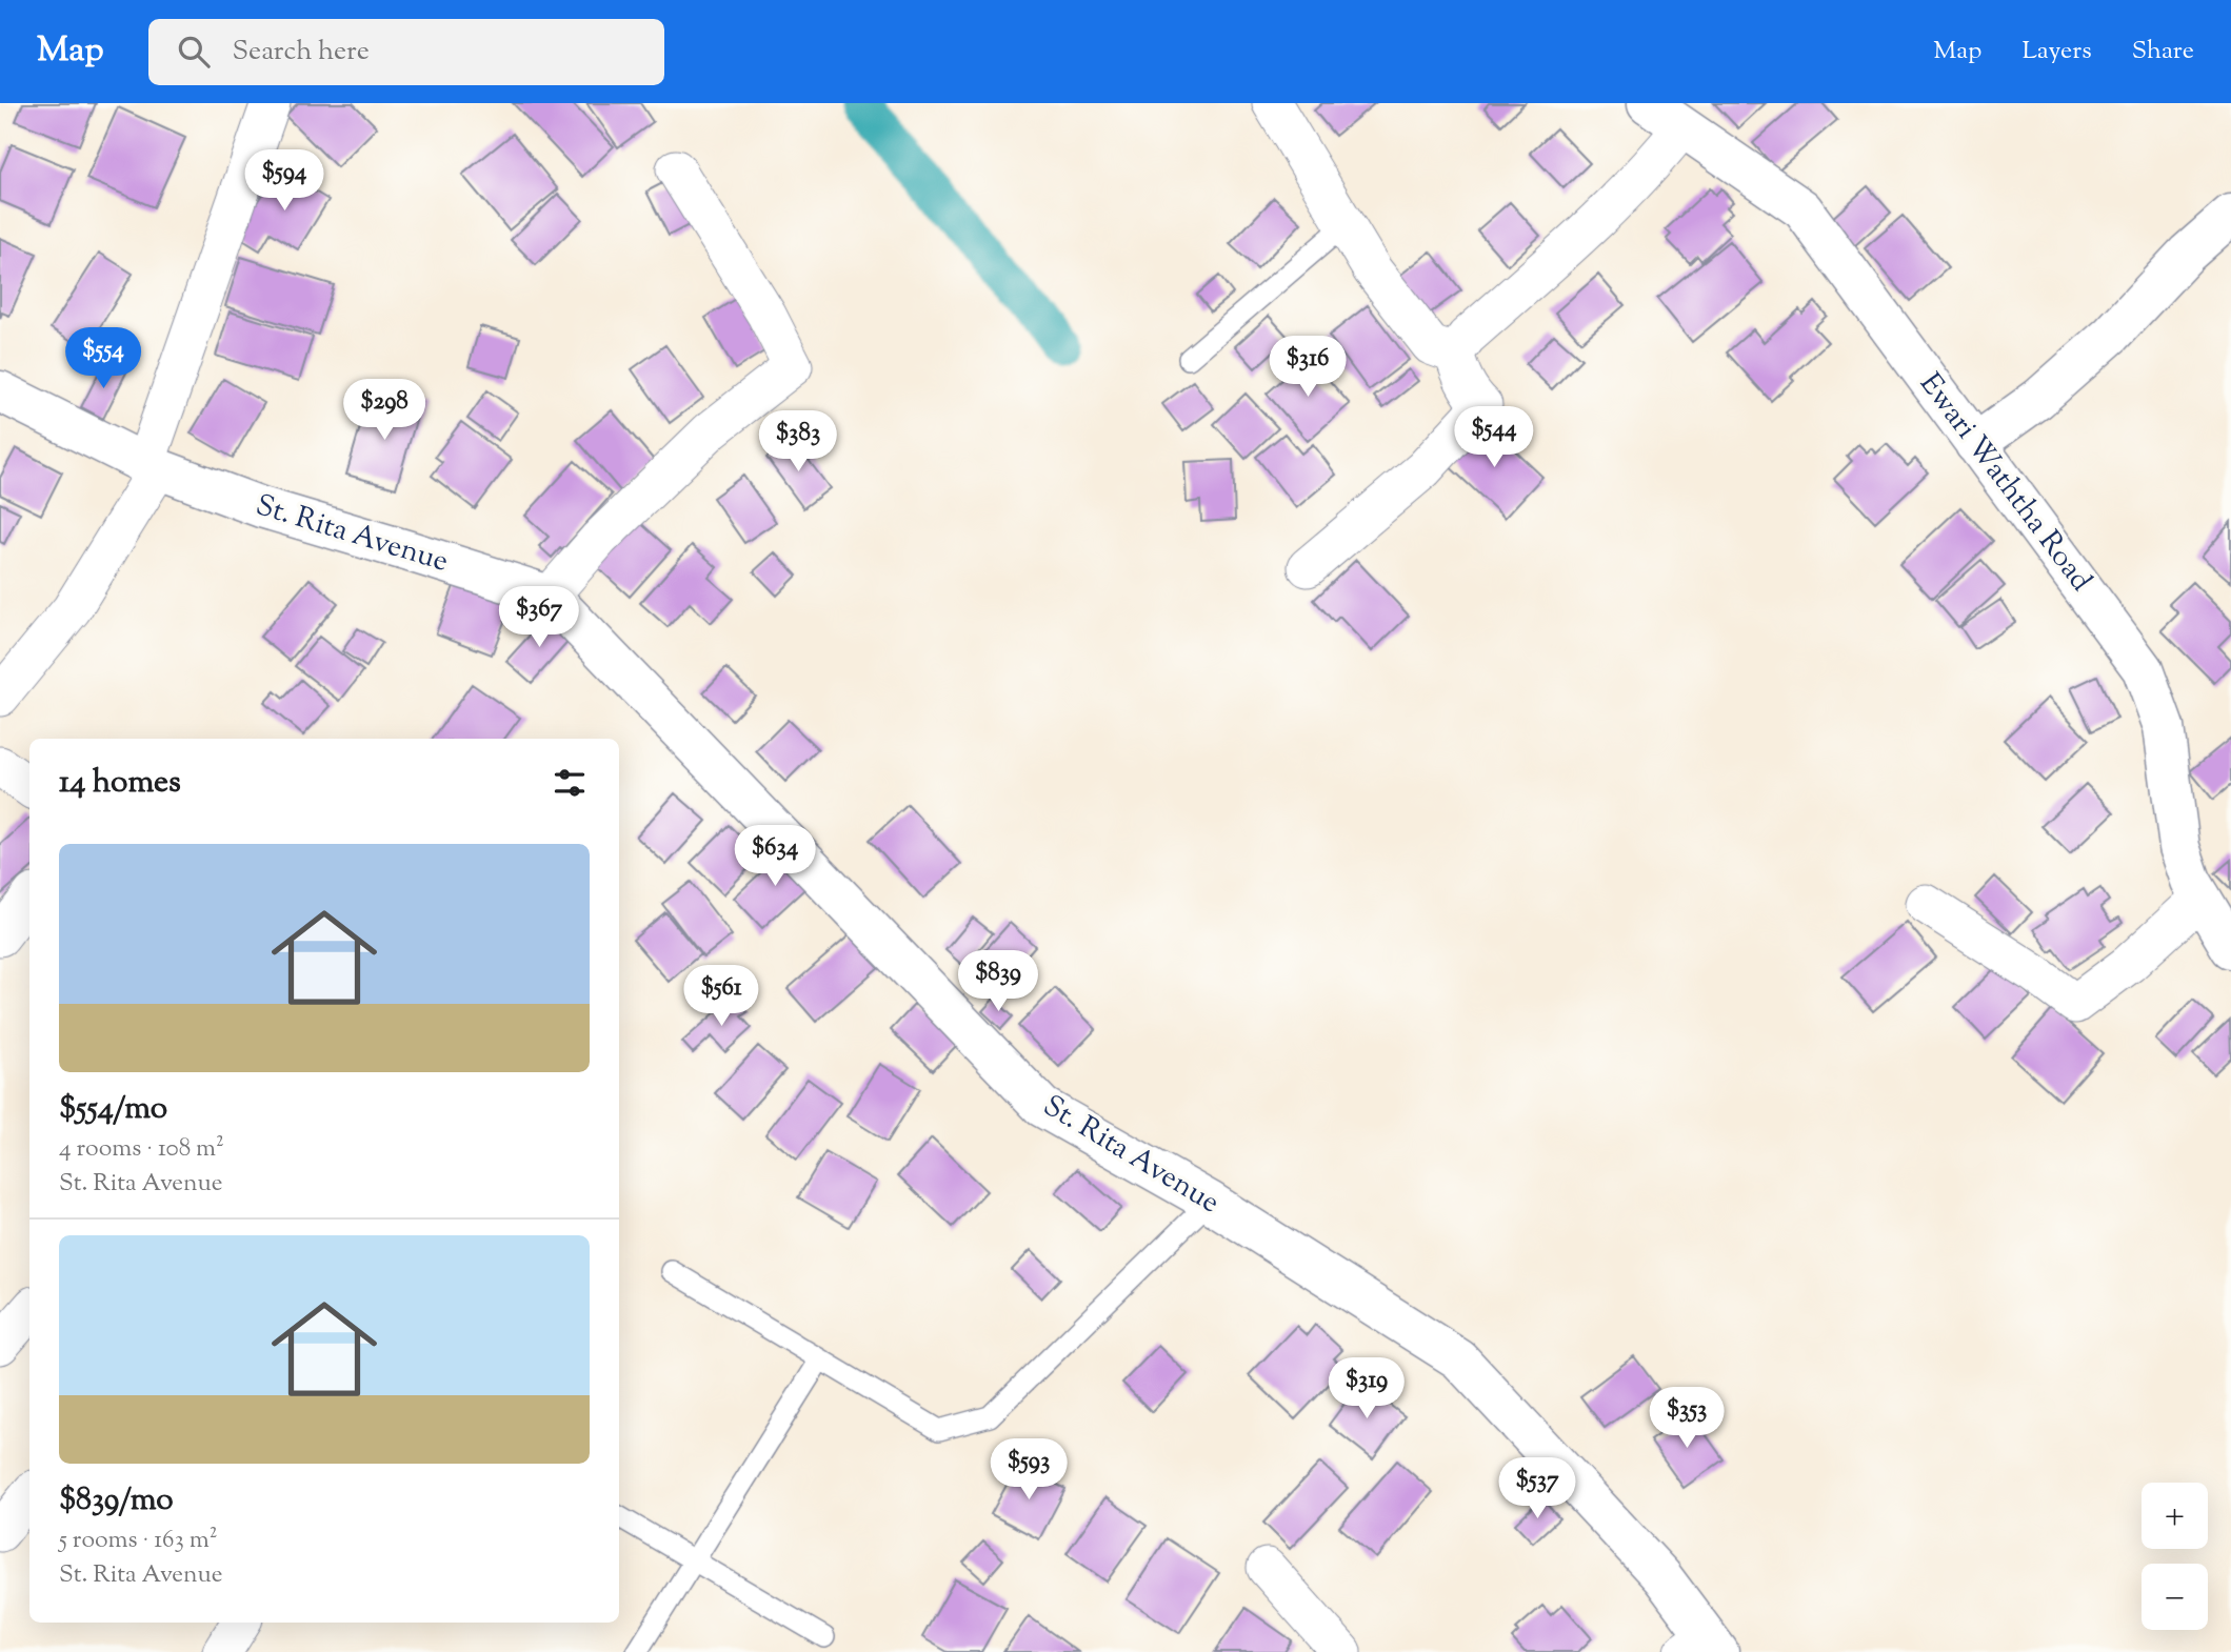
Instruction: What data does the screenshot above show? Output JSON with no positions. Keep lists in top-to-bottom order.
{
  "streets": {
    "street": ["Ewari Waththa Road", "St. Rita Avenue"]
  },
  "page": {
    "header": "Map",
    "search": "Search here",
    "nav": ["Map", "Layers", "Share"],
    "price": [
      "$594",
      "$554",
      "$316",
      "$298",
      "$544",
      "$383",
      "$367",
      "$634",
      "$839",
      "$561",
      "$319",
      "$353",
      "$593",
      "$537"
    ],
    "heading": "14 homes",
    "list": [
      {
        "name": "$554/mo",
        "note": "4 rooms · 108 m² · St. Rita Avenue"
      },
      {
        "name": "$839/mo",
        "note": "5 rooms · 163 m² · St. Rita Avenue"
      }
    ],
    "map_buttons": ["+", "−"]
  }
}
